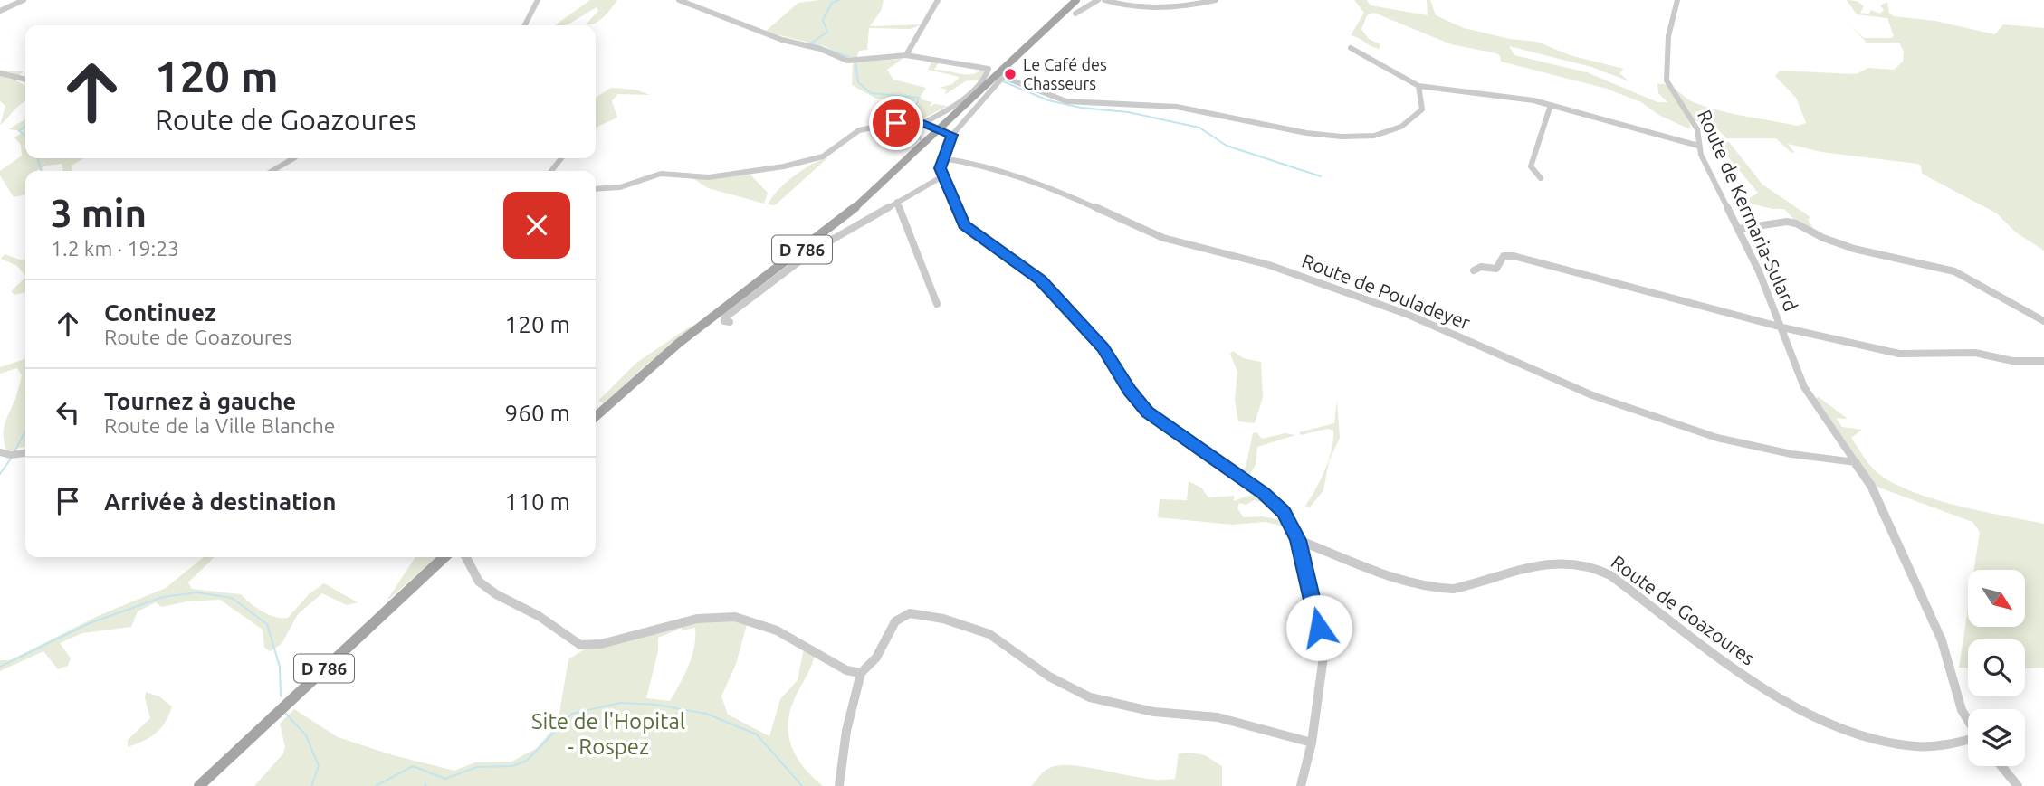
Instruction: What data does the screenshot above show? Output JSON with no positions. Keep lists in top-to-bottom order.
{
  "streets": {
    "main road": ["D 786"],
    "street": ["Route de Kermaria-Sulard", "Route de Pouladeyer", "Route de Goazoures"]
  },
  "crossings": [
    ["Route de Kermaria-Sulard", "Route de Pouladeyer"]
  ],
  "parks": ["Site de l'Hopital - Rospez"],
  "places": ["Le Café des Chasseurs"],
  "north": "bottom right",
  "page": {
    "turn": ["120 m", "Route de Goazoures"],
    "heading": ["3 min", "1.2 km · 19:23"],
    "list": [
      {
        "name": "Continuez",
        "note": "Route de Goazoures",
        "value": "120 m"
      },
      {
        "name": "Tournez à gauche",
        "note": "Route de la Ville Blanche",
        "value": "960 m"
      },
      {
        "name": "Arrivée à destination",
        "value": "110 m"
      }
    ]
  }
}
